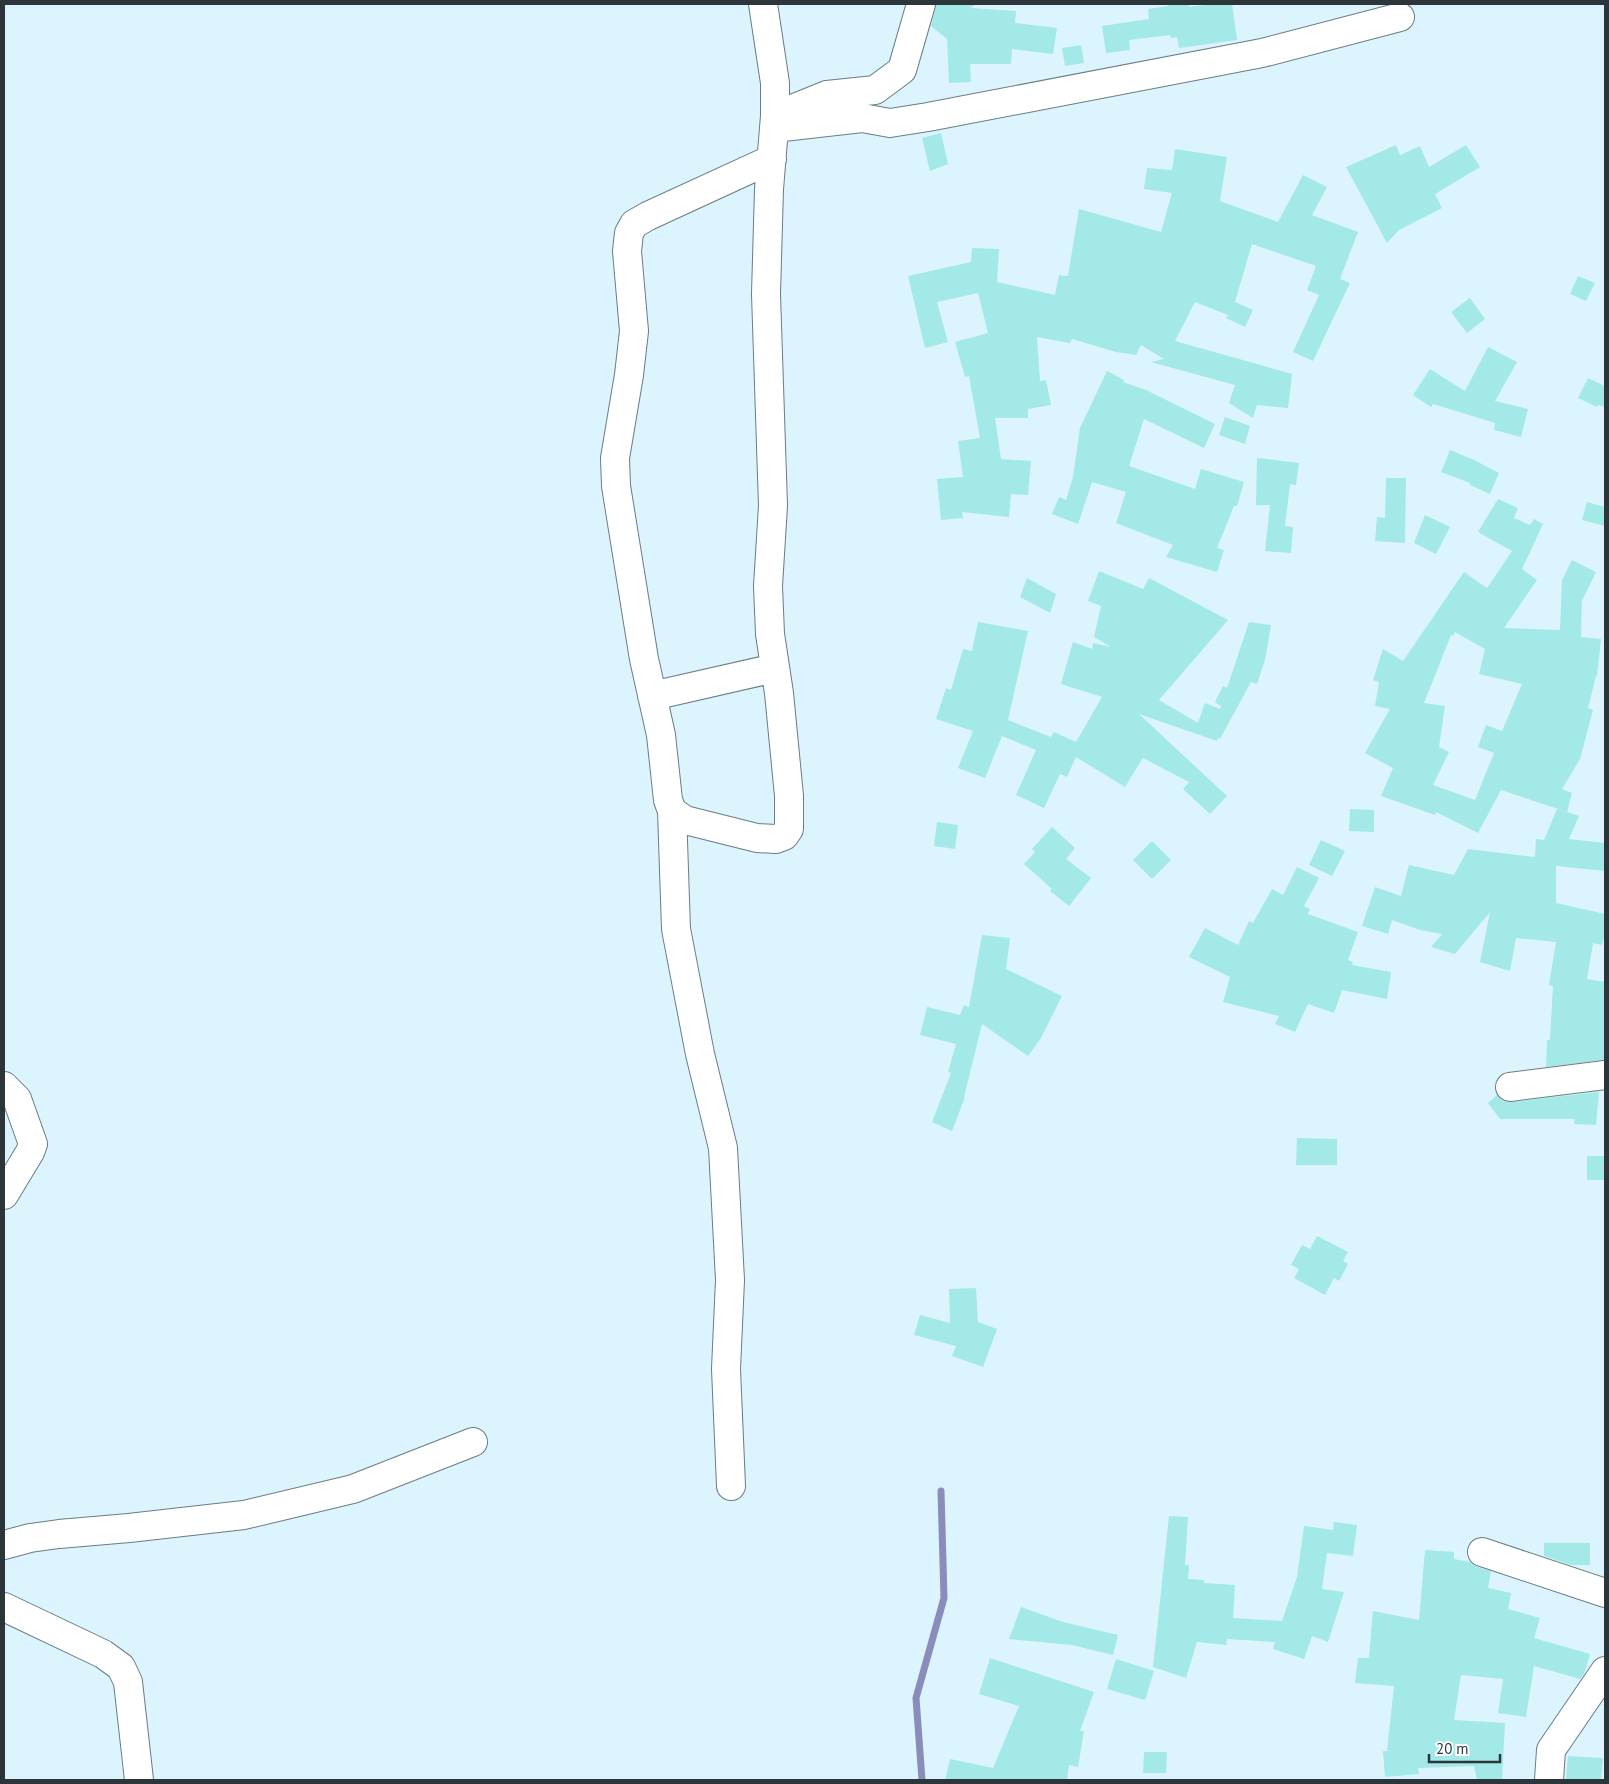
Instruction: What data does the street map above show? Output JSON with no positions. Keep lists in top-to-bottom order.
{
  "scale_bar": "20 m"
}
